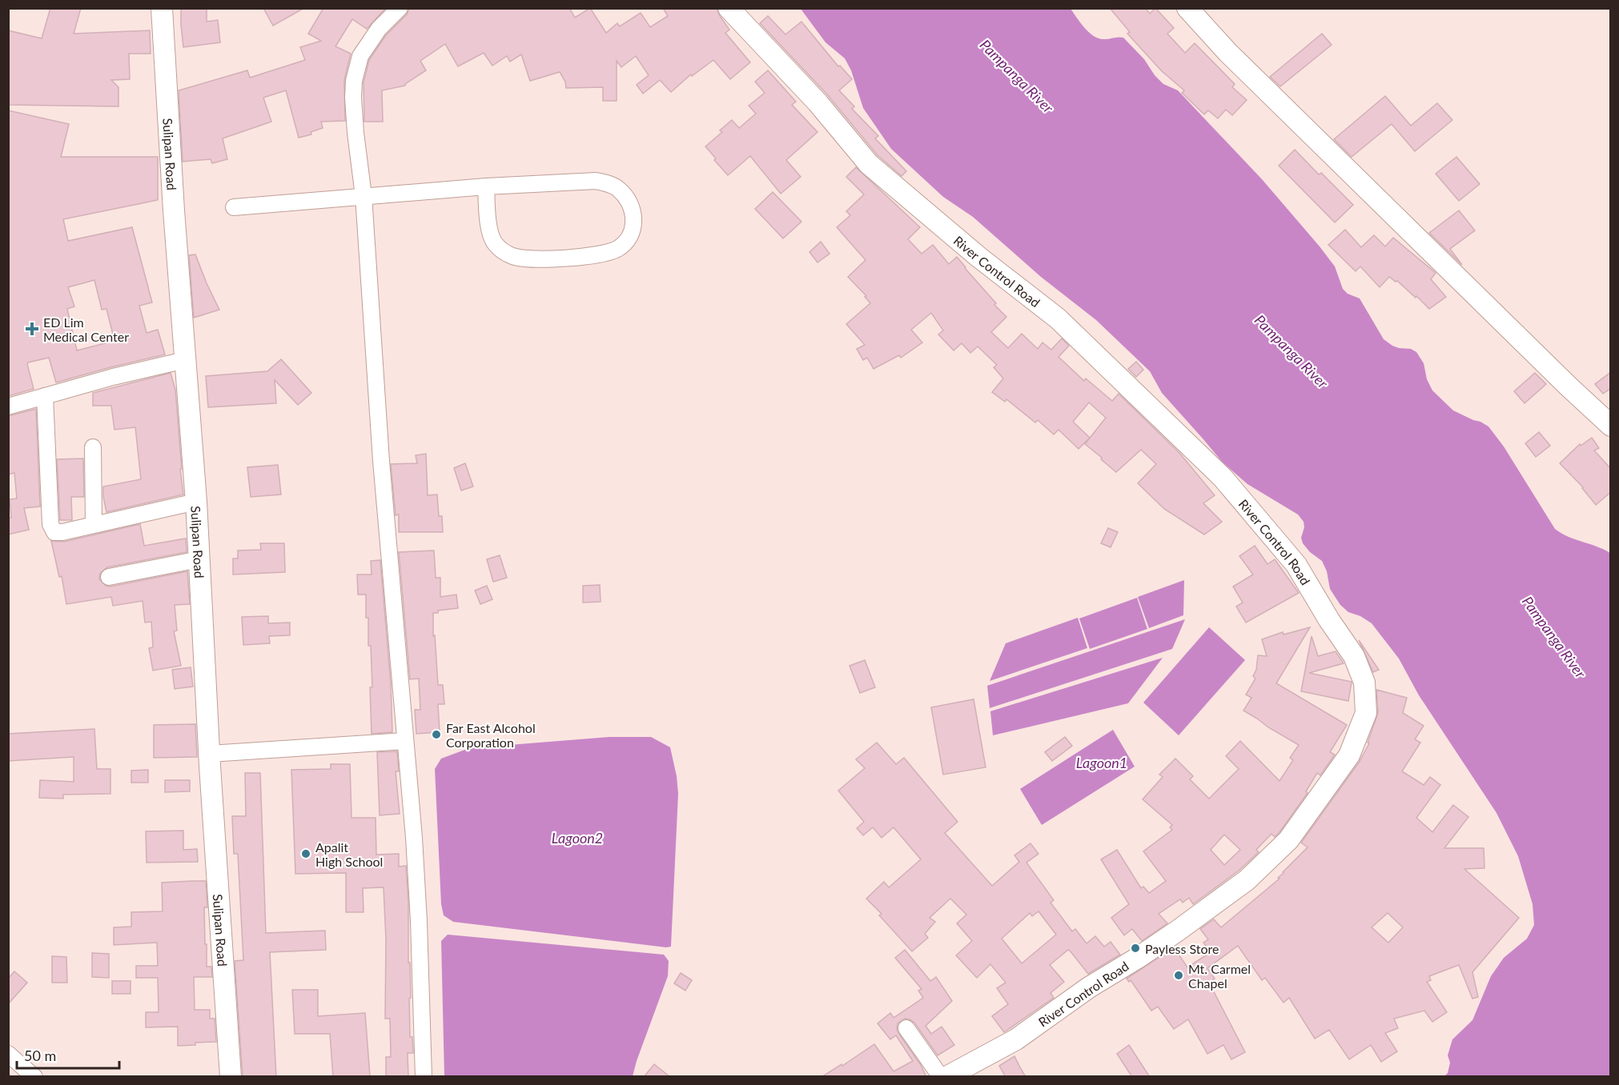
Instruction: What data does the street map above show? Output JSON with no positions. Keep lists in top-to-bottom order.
{
  "streets": {
    "street": ["Sulipan Road", "River Control Road"]
  },
  "water": ["Pampanga River", "Lagoon1", "Lagoon2"],
  "places": {
    "health": ["ED Lim Medical Center"],
    "other": [
      "Far East Alcohol Corporation",
      "Apalit High School",
      "Payless Store",
      "Mt. Carmel Chapel"
    ]
  },
  "scale_bar": "50 m"
}
